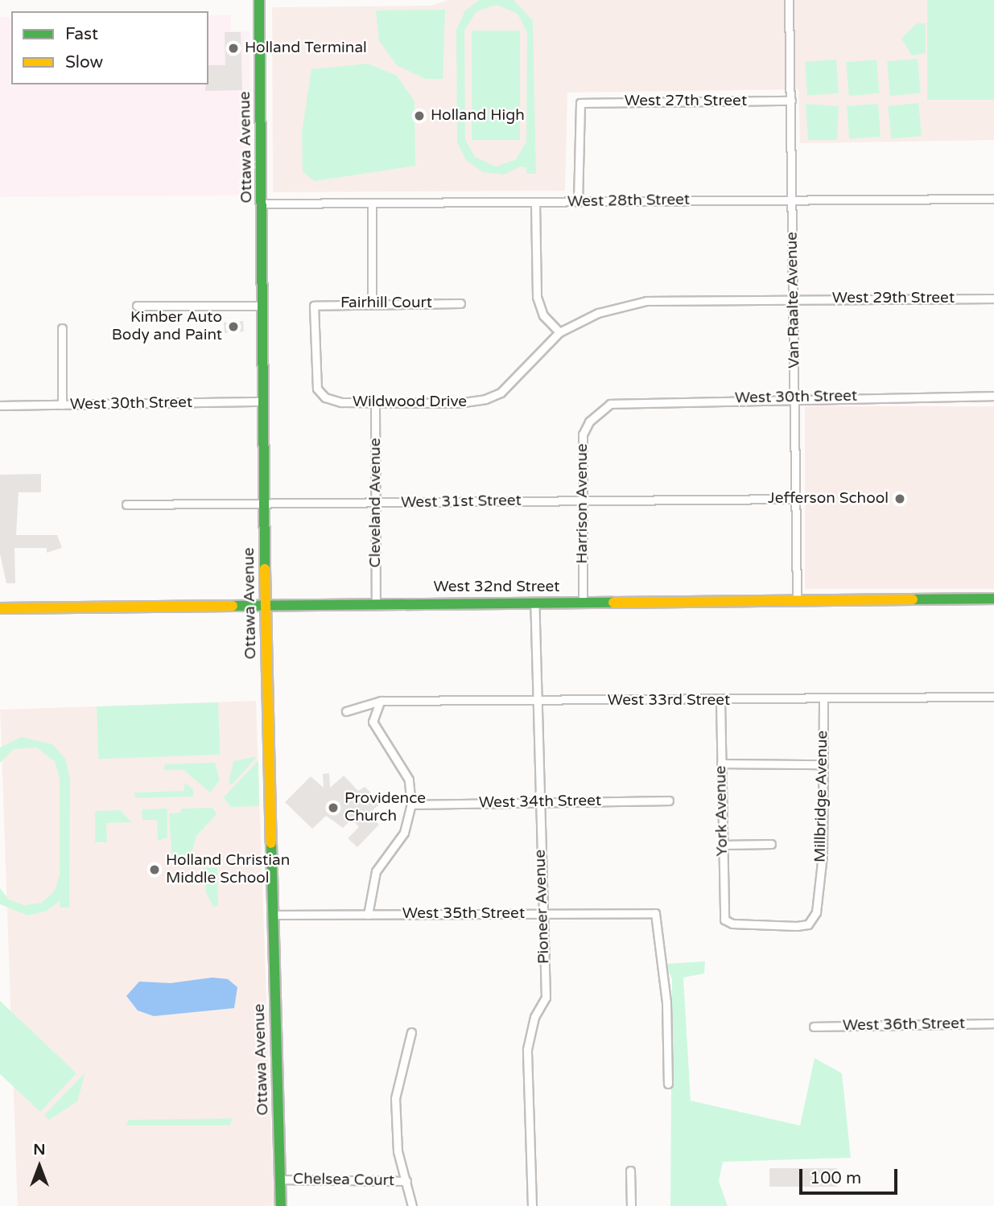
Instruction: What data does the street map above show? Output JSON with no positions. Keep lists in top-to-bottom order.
{
  "streets": {
    "street": [
      "West 27th Street",
      "Ottawa Avenue",
      "West 28th Street",
      "West 29th Street",
      "Van Raalte Avenue",
      "Fairhill Court",
      "West 30th Street",
      "Wildwood Drive",
      "West 31st Street",
      "Cleveland Avenue",
      "Harrison Avenue",
      "West 32nd Street",
      "West 33rd Street",
      "Millbridge Avenue",
      "West 34th Street",
      "York Avenue",
      "Pioneer Avenue",
      "West 35th Street",
      "West 36th Street",
      "Chelsea Court"
    ]
  },
  "crossings": [
    ["West 27th Street", "West 28th Street"],
    ["West 27th Street", "Van Raalte Avenue"],
    ["Ottawa Avenue", "West 28th Street"],
    ["Ottawa Avenue", "West 30th Street"],
    ["Ottawa Avenue", "West 31st Street"],
    ["Ottawa Avenue", "West 32nd Street"],
    ["Ottawa Avenue", "West 35th Street"],
    ["Ottawa Avenue", "Chelsea Court"],
    ["West 28th Street", "Van Raalte Avenue"],
    ["West 29th Street", "Van Raalte Avenue"],
    ["West 29th Street", "Wildwood Drive"],
    ["Van Raalte Avenue", "West 30th Street"],
    ["Van Raalte Avenue", "Wildwood Drive"],
    ["Van Raalte Avenue", "West 31st Street"],
    ["Van Raalte Avenue", "West 32nd Street"],
    ["Fairhill Court", "Wildwood Drive"],
    ["West 30th Street", "Harrison Avenue"],
    ["Wildwood Drive", "Cleveland Avenue"],
    ["West 31st Street", "Cleveland Avenue"],
    ["West 31st Street", "Harrison Avenue"],
    ["Cleveland Avenue", "West 32nd Street"],
    ["Harrison Avenue", "West 32nd Street"],
    ["West 32nd Street", "Pioneer Avenue"],
    ["West 33rd Street", "Millbridge Avenue"],
    ["West 33rd Street", "York Avenue"],
    ["West 33rd Street", "Pioneer Avenue"],
    ["Millbridge Avenue", "York Avenue"],
    ["West 34th Street", "Pioneer Avenue"],
    ["Pioneer Avenue", "West 35th Street"]
  ],
  "places": [
    "Holland Terminal",
    "Holland High",
    "Kimber Auto Body and Paint",
    "Jefferson School",
    "Providence Church",
    "Holland Christian Middle School"
  ],
  "legend": ["Fast", "Slow"],
  "scale_bar": "100 m",
  "north": "top"
}
